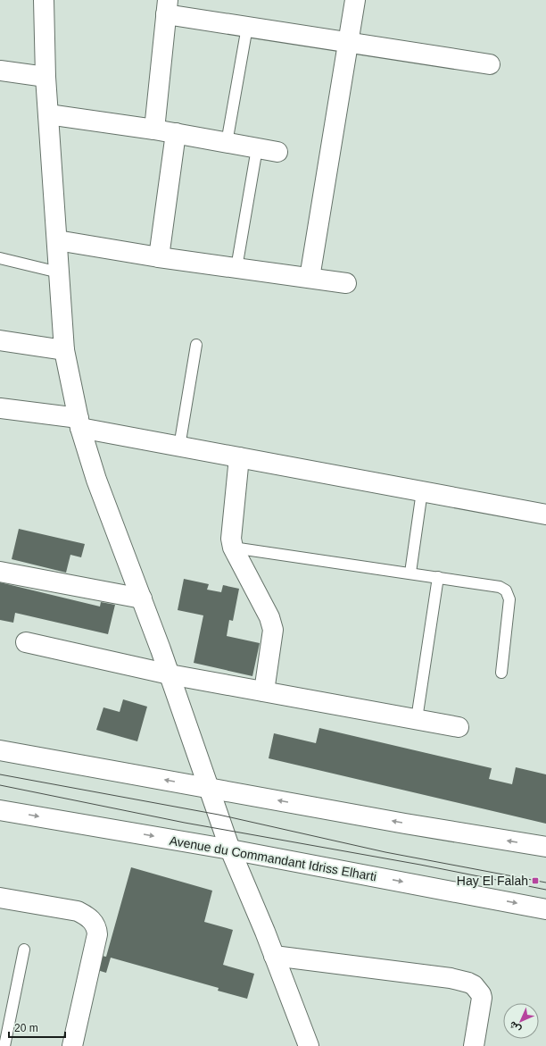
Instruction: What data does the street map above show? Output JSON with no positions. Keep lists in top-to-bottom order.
{
  "streets": {
    "street": ["Avenue du Commandant Idriss Elharti"]
  },
  "places": {
    "transit": ["Hay El Falah"]
  },
  "scale_bar": "20 m",
  "north": "bottom left"
}
